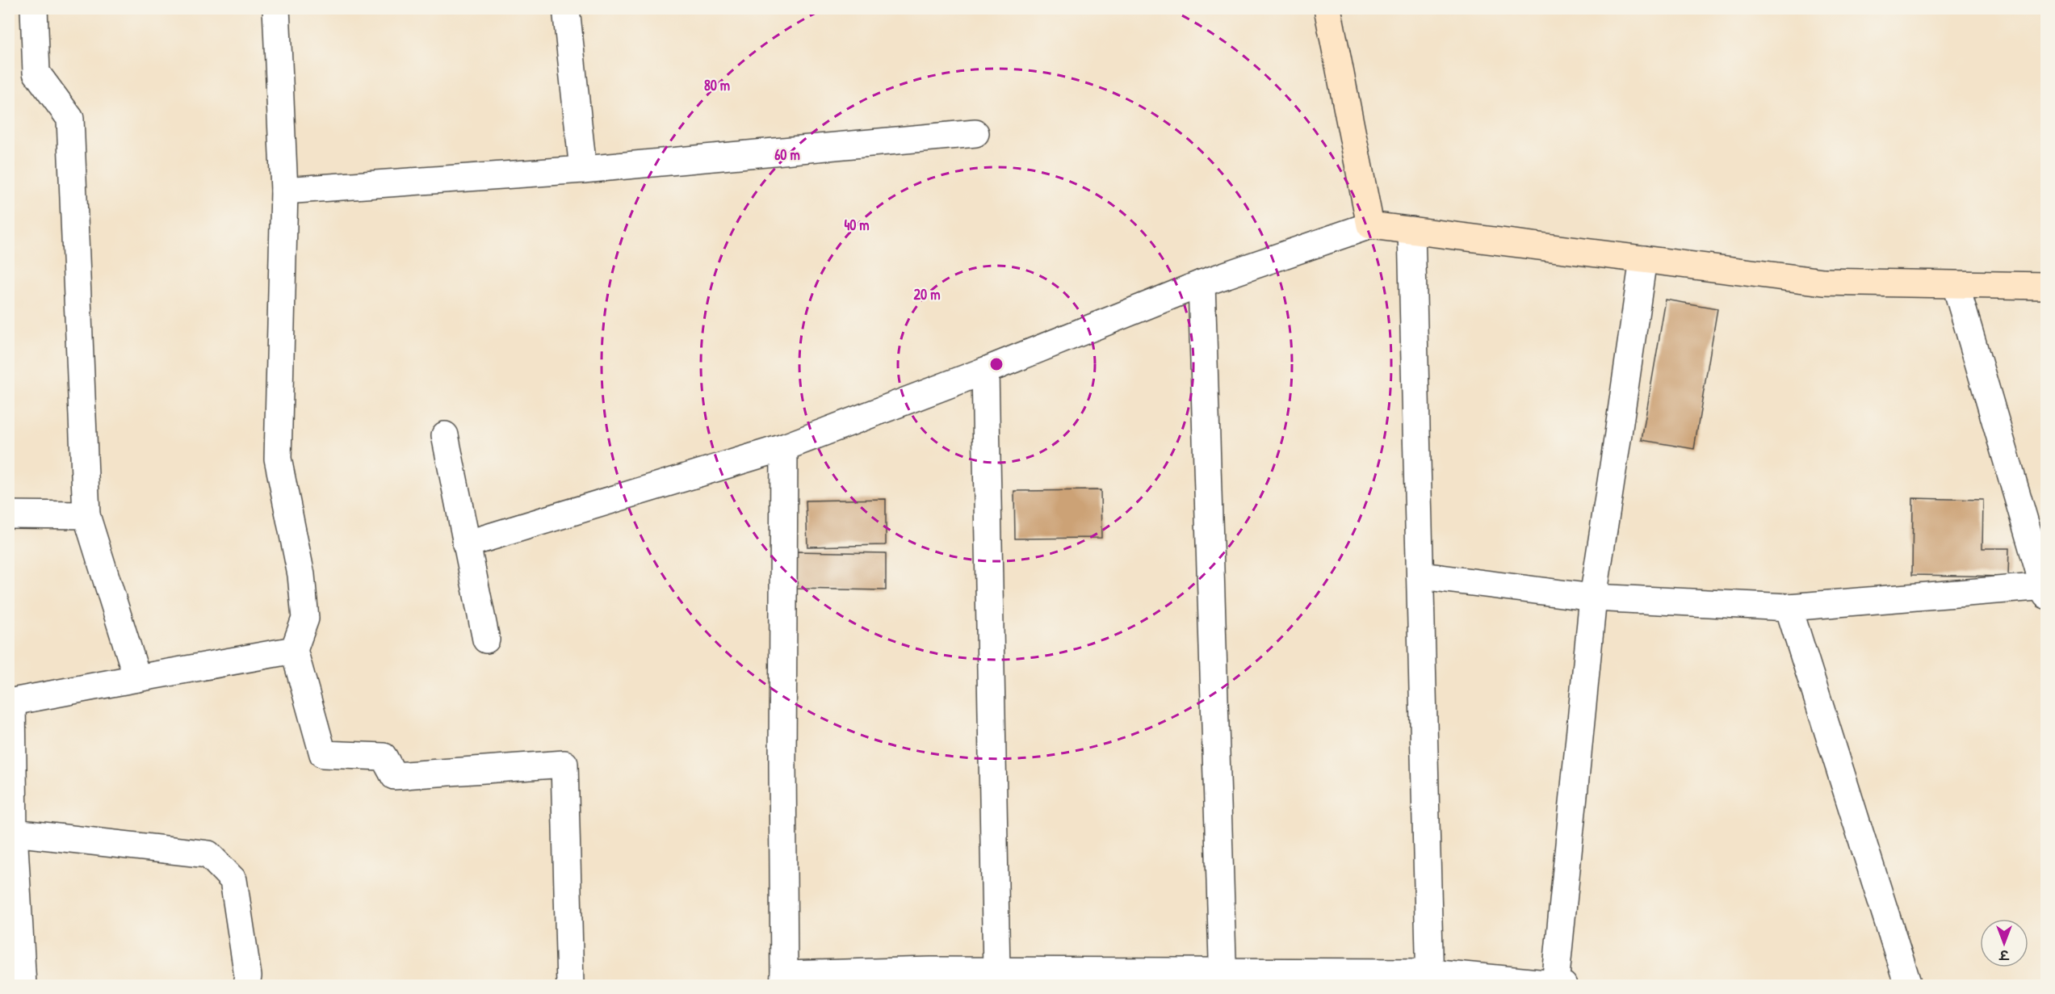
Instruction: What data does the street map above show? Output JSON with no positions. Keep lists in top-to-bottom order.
{
  "north": "bottom",
  "rings": [
    "80 m",
    "60 m",
    "40 m",
    "20 m"
  ]
}
